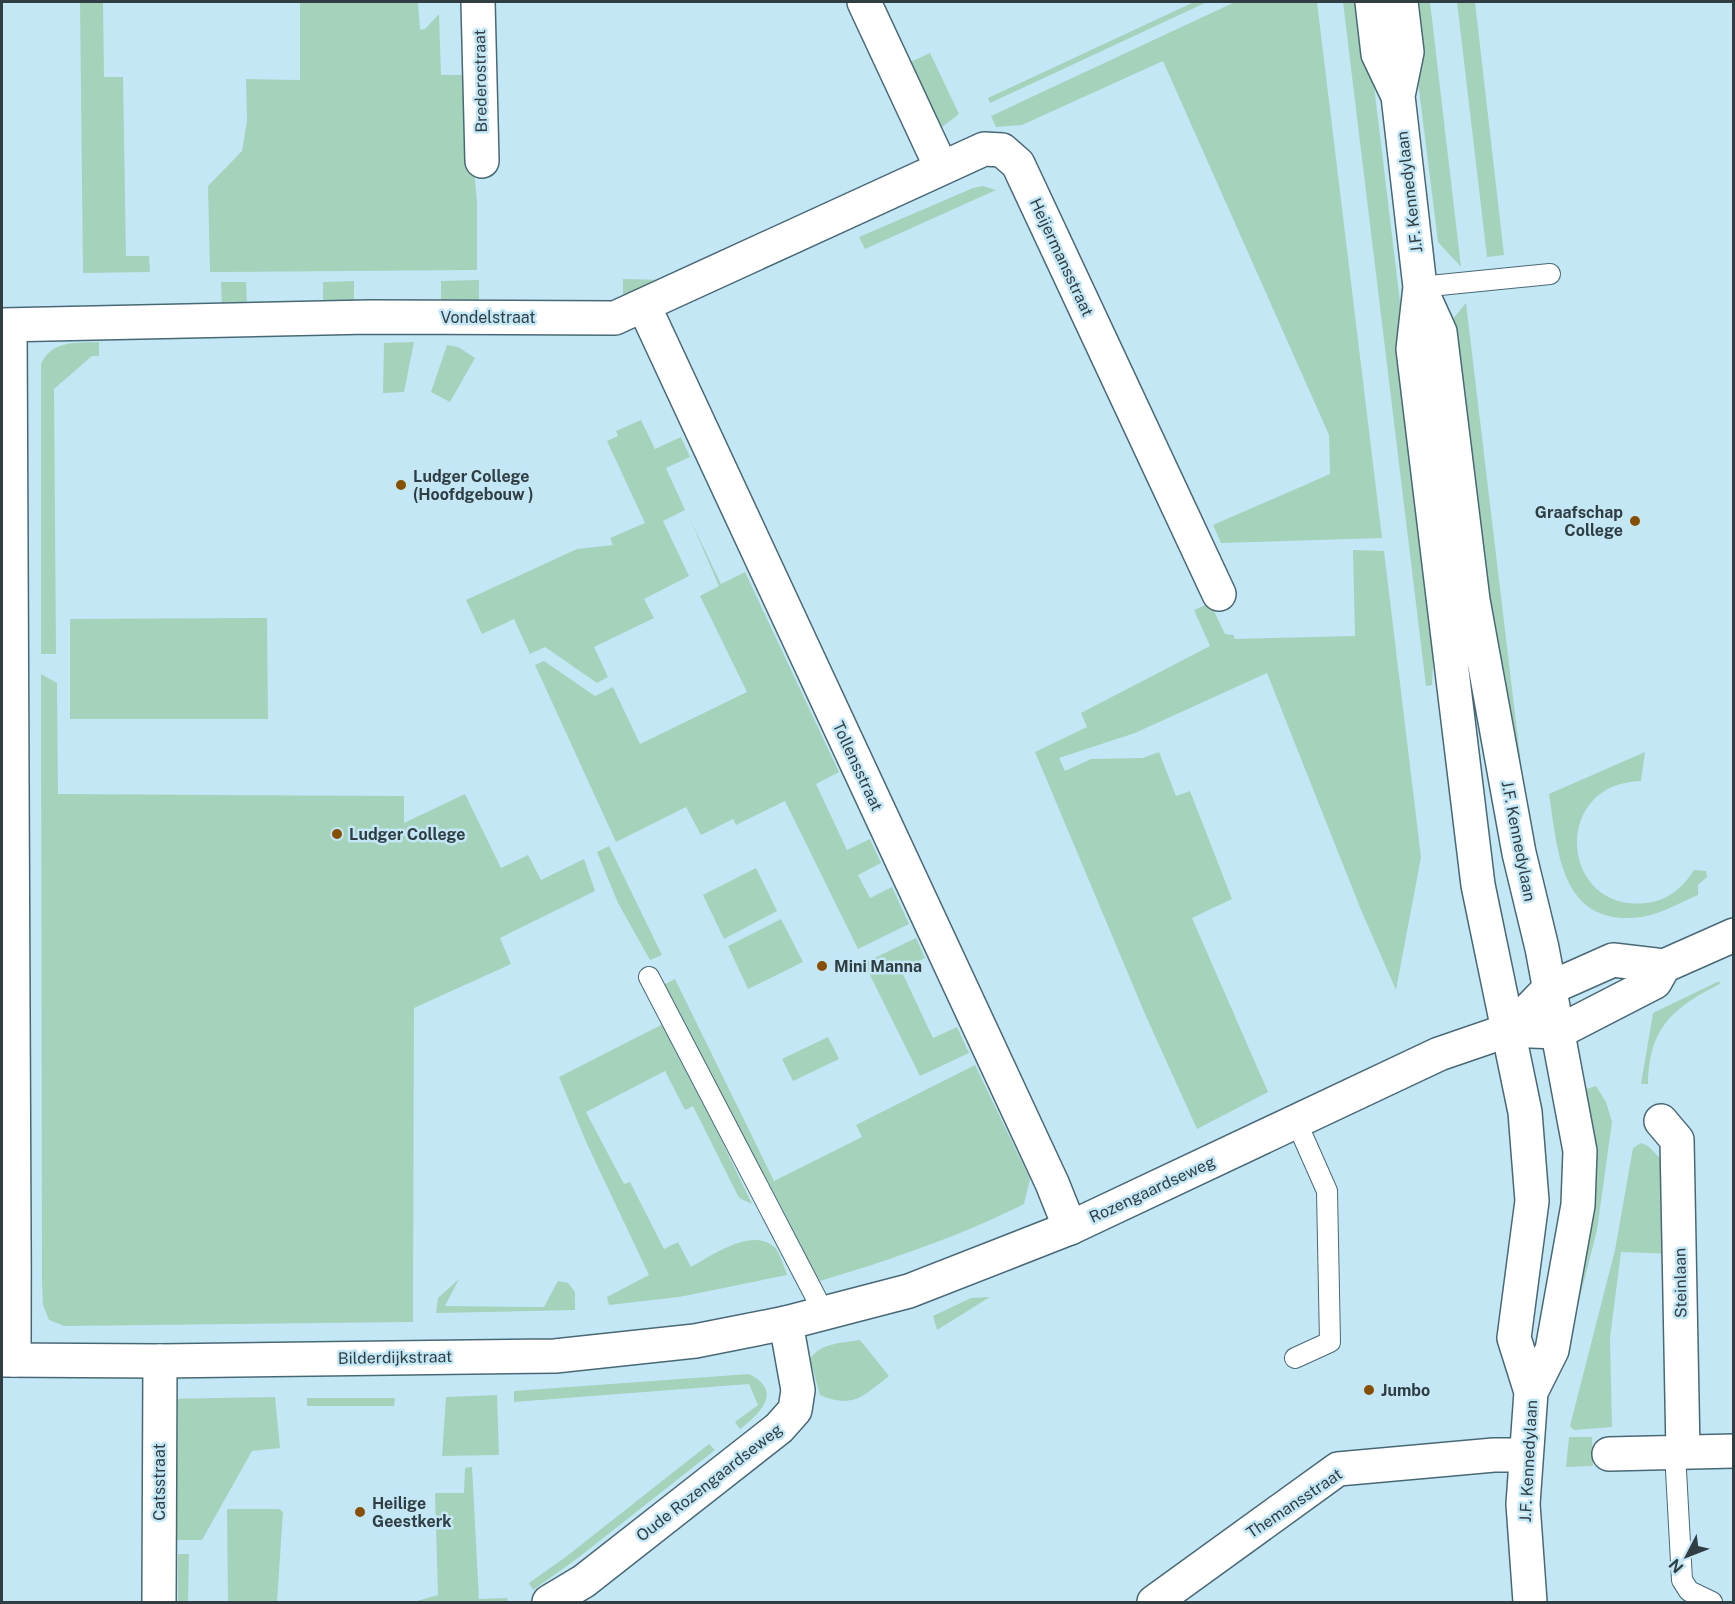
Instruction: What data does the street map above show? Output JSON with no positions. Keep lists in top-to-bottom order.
{
  "streets": {
    "street": [
      "Brederostraat",
      "J.F. Kennedylaan",
      "Heijermansstraat",
      "Vondelstraat",
      "Tollensstraat",
      "Rozengaardseweg",
      "Steinlaan",
      "Bilderdijkstraat",
      "Catsstraat",
      "Oude Rozengaardseweg",
      "Themansstraat"
    ]
  },
  "crossings": [
    ["J.F. Kennedylaan", "Rozengaardseweg"],
    ["J.F. Kennedylaan", "Themansstraat"],
    ["Heijermansstraat", "Vondelstraat"],
    ["Vondelstraat", "Tollensstraat"],
    ["Tollensstraat", "Rozengaardseweg"],
    ["Rozengaardseweg", "Bilderdijkstraat"],
    ["Rozengaardseweg", "Oude Rozengaardseweg"],
    ["Bilderdijkstraat", "Catsstraat"],
    ["Bilderdijkstraat", "Oude Rozengaardseweg"]
  ],
  "places": [
    "Ludger College (Hoofdgebouw )",
    "Graafschap College",
    "Ludger College",
    "Mini Manna",
    "Jumbo",
    "Heilige Geestkerk"
  ],
  "north": "bottom left"
}
